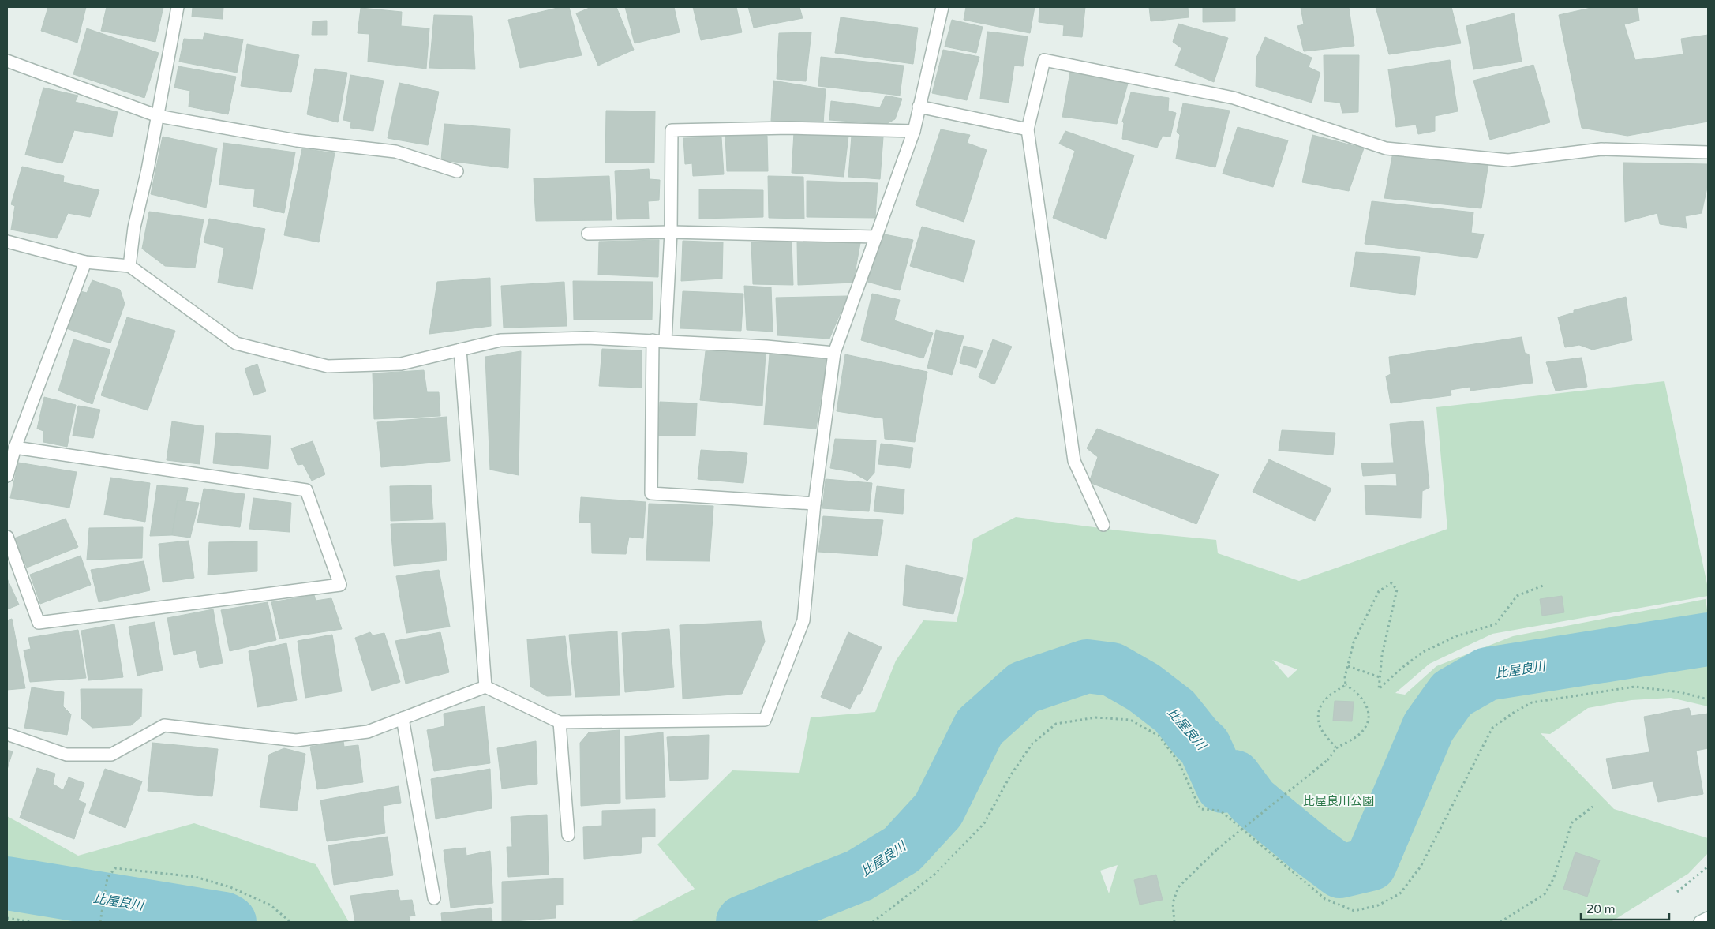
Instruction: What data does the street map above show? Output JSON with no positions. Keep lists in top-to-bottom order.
{
  "water": ["比屋良川"],
  "parks": ["比屋良川公園"],
  "scale_bar": "20 m"
}
